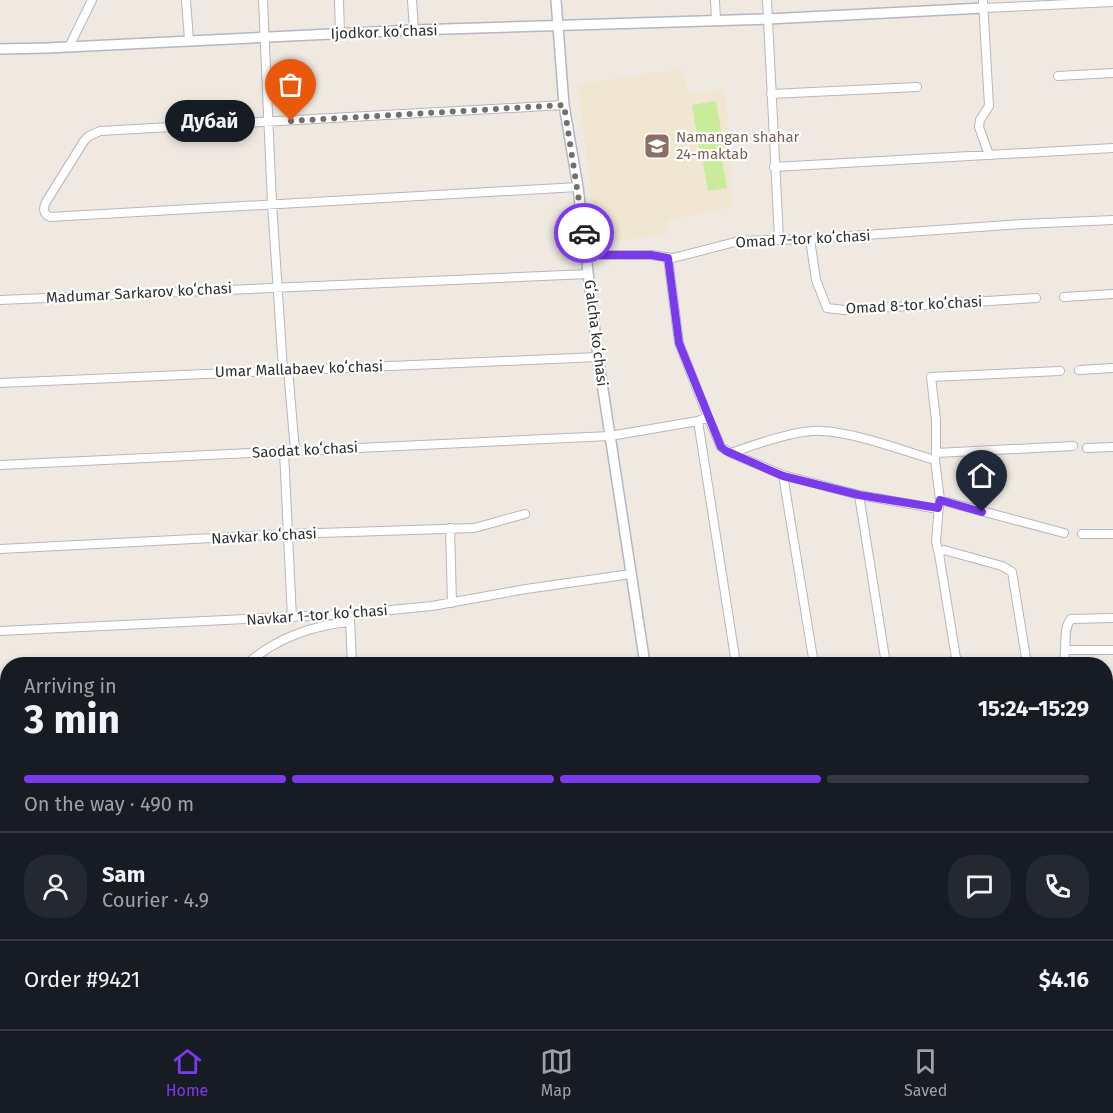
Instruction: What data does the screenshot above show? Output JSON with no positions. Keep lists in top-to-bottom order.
{
  "streets": {
    "street": [
      "Ijodkor koʻchasi",
      "Omad 7-tor koʻchasi",
      "Madumar Sarkarov koʻchasi",
      "Omad 8-tor koʻchasi",
      "Gʻalcha koʻchasi",
      "Umar Mallabaev koʻchasi",
      "Saodat koʻchasi",
      "Navkar koʻchasi",
      "Navkar 1-tor koʻchasi"
    ]
  },
  "crossings": [
    ["Ijodkor koʻchasi", "Gʻalcha koʻchasi"],
    ["Omad 7-tor koʻchasi", "Omad 8-tor koʻchasi"],
    ["Omad 7-tor koʻchasi", "Gʻalcha koʻchasi"],
    ["Madumar Sarkarov koʻchasi", "Gʻalcha koʻchasi"],
    ["Gʻalcha koʻchasi", "Umar Mallabaev koʻchasi"],
    ["Gʻalcha koʻchasi", "Saodat koʻchasi"],
    ["Gʻalcha koʻchasi", "Navkar 1-tor koʻchasi"]
  ],
  "places": {
    "other": ["Дубай"],
    "school or university": ["Namangan shahar 24-maktab"]
  },
  "page": {
    "bubble": "Дубай",
    "heading": ["3 min", "Arriving in", "15:24–15:29"],
    "panel": [
      "Sam",
      "Courier · 4.9",
      "Order #9421",
      "$4.16"
    ],
    "bar": "On the way · 490 m",
    "tabs": ["Home", "Map", "Saved"]
  }
}
